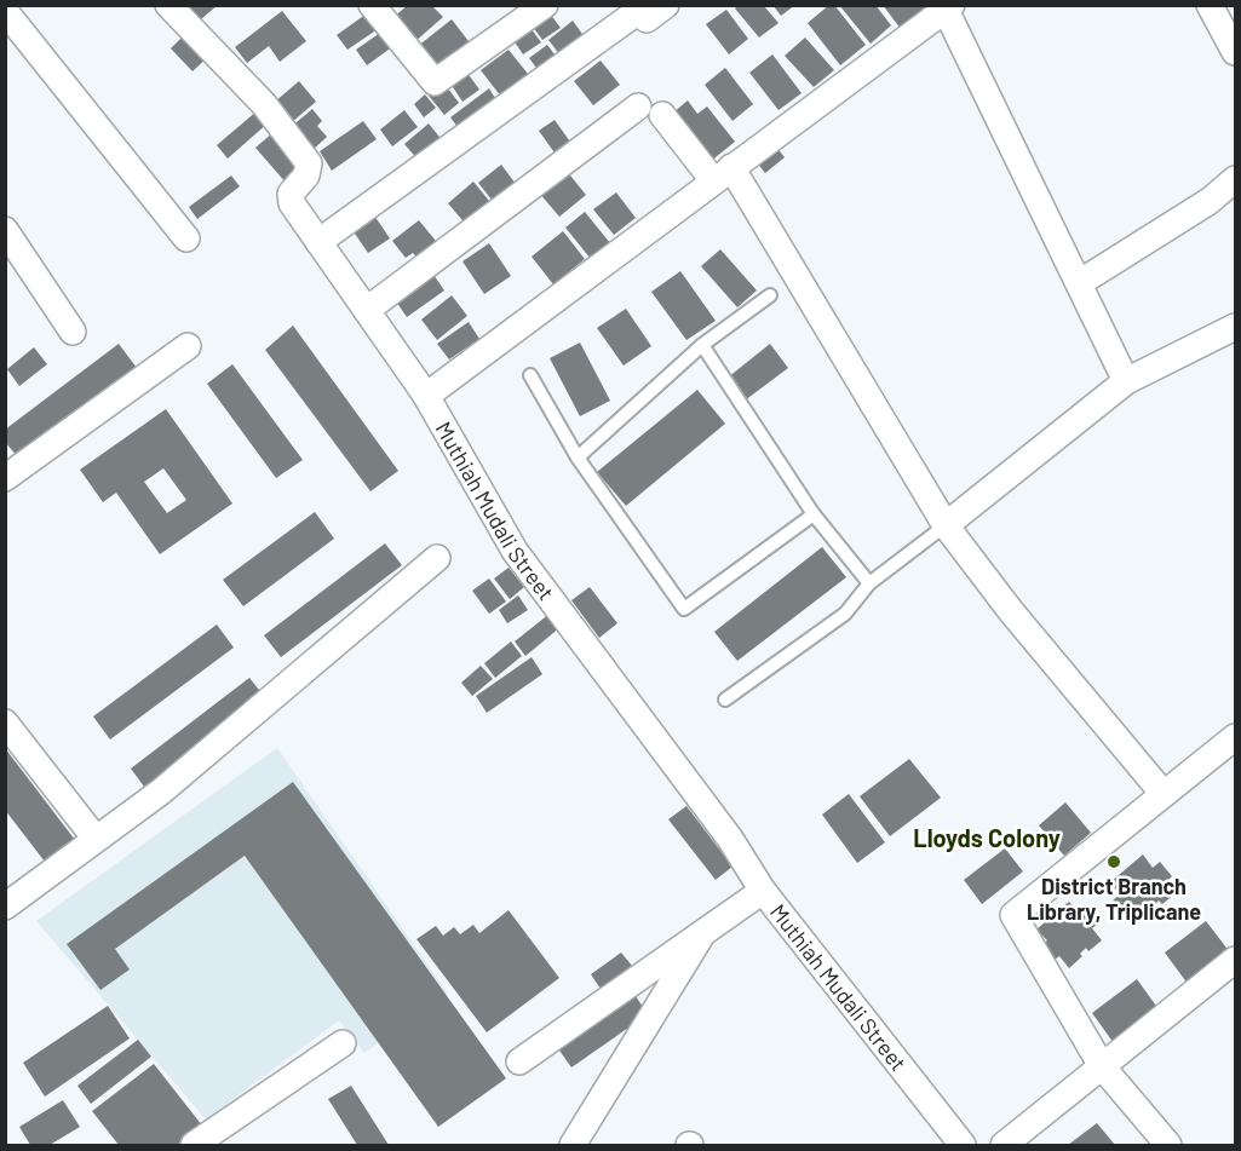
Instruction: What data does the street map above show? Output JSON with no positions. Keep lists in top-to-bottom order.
{
  "streets": {
    "street": ["Muthiah Mudali Street"]
  },
  "districts": ["Lloyds Colony"],
  "places": ["District Branch Library, Triplicane"]
}
